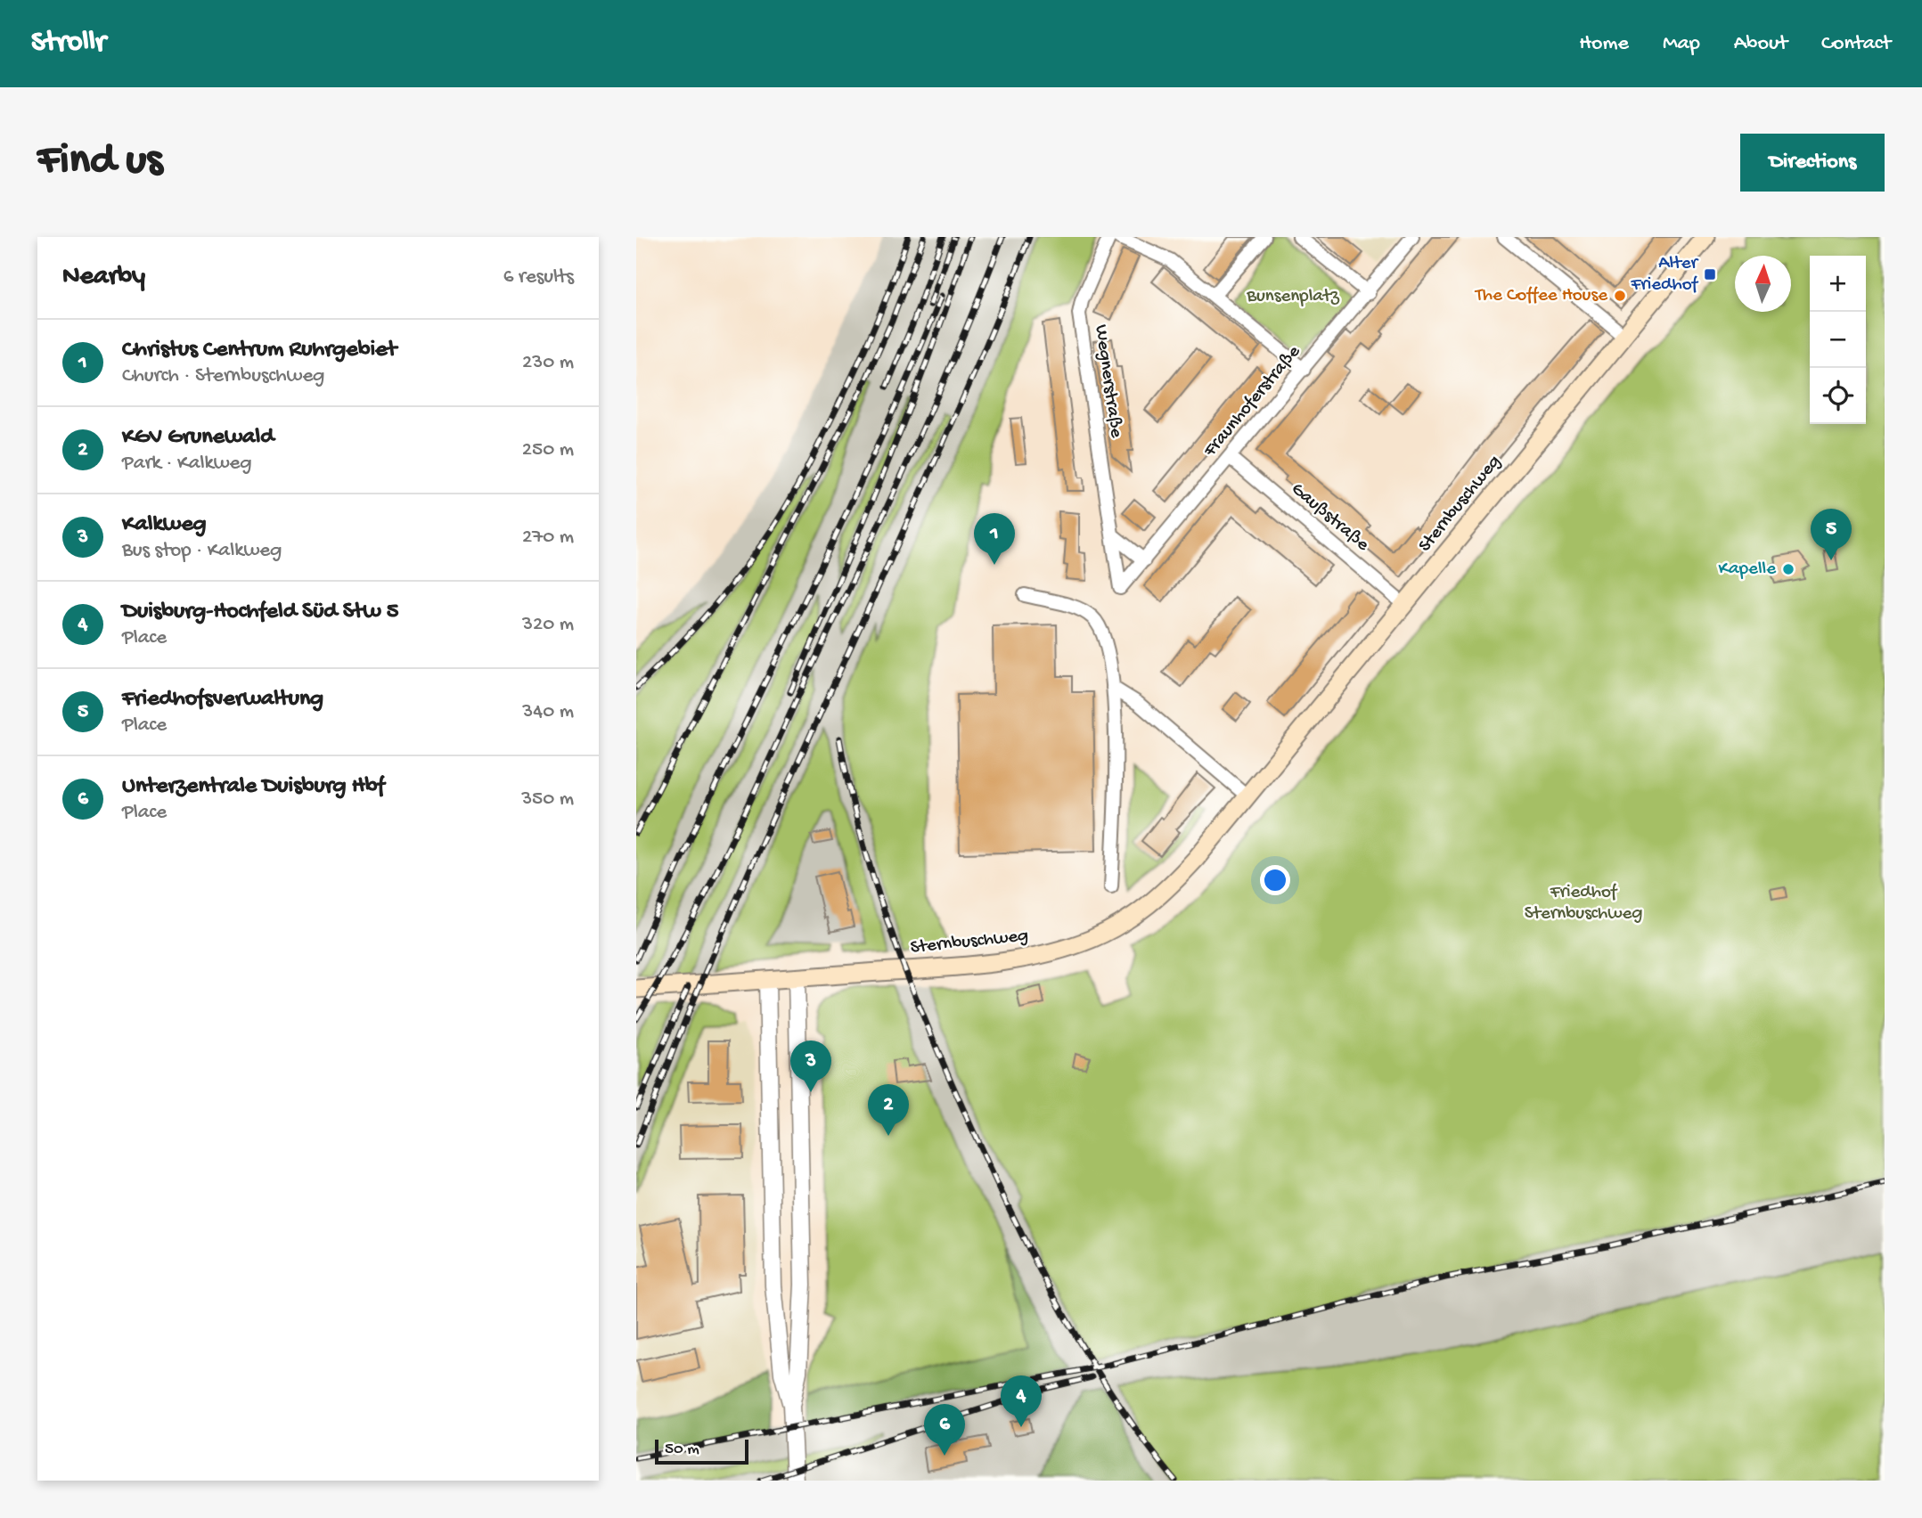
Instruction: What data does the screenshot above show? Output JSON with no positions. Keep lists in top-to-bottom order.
{
  "streets": {
    "main road": ["Sternbuschweg"],
    "street": ["Wegnerstraße", "Fraunhoferstraße", "Gaußstraße"]
  },
  "crossings": [
    ["Wegnerstraße", "Fraunhoferstraße"],
    ["Fraunhoferstraße", "Gaußstraße"],
    ["Sternbuschweg", "Gaußstraße"]
  ],
  "parks": ["Bunsenplatz", "Friedhof Sternbuschweg"],
  "places": {
    "transit": ["Alter Friedhof"],
    "other": ["The Coffee House", "Kapelle"]
  },
  "scale_bar": "50 m",
  "north": "top",
  "page": {
    "header": "Strollr",
    "nav": [
      "Home",
      "Map",
      "About",
      "Contact"
    ],
    "buttons": "Directions",
    "title": "Find us",
    "heading": ["Nearby", "6 results"],
    "map_buttons": ["+", "−"],
    "list": [
      {
        "mark": "1",
        "name": "Christus Centrum Ruhrgebiet",
        "note": "Church · Sternbuschweg",
        "value": "230 m"
      },
      {
        "mark": "2",
        "name": "KGV Grunewald",
        "note": "Park · Kalkweg",
        "value": "250 m"
      },
      {
        "mark": "3",
        "name": "Kalkweg",
        "note": "Bus stop · Kalkweg",
        "value": "270 m"
      },
      {
        "mark": "4",
        "name": "Duisburg-Hochfeld Süd Stw 5",
        "note": "Place",
        "value": "320 m"
      },
      {
        "mark": "5",
        "name": "Friedhofsverwaltung",
        "note": "Place",
        "value": "340 m"
      },
      {
        "mark": "6",
        "name": "Unterzentrale Duisburg Hbf",
        "note": "Place",
        "value": "350 m"
      }
    ],
    "pins": [
      "5",
      "1",
      "3",
      "2",
      "4",
      "6"
    ],
    "scale": "50 m"
  }
}
